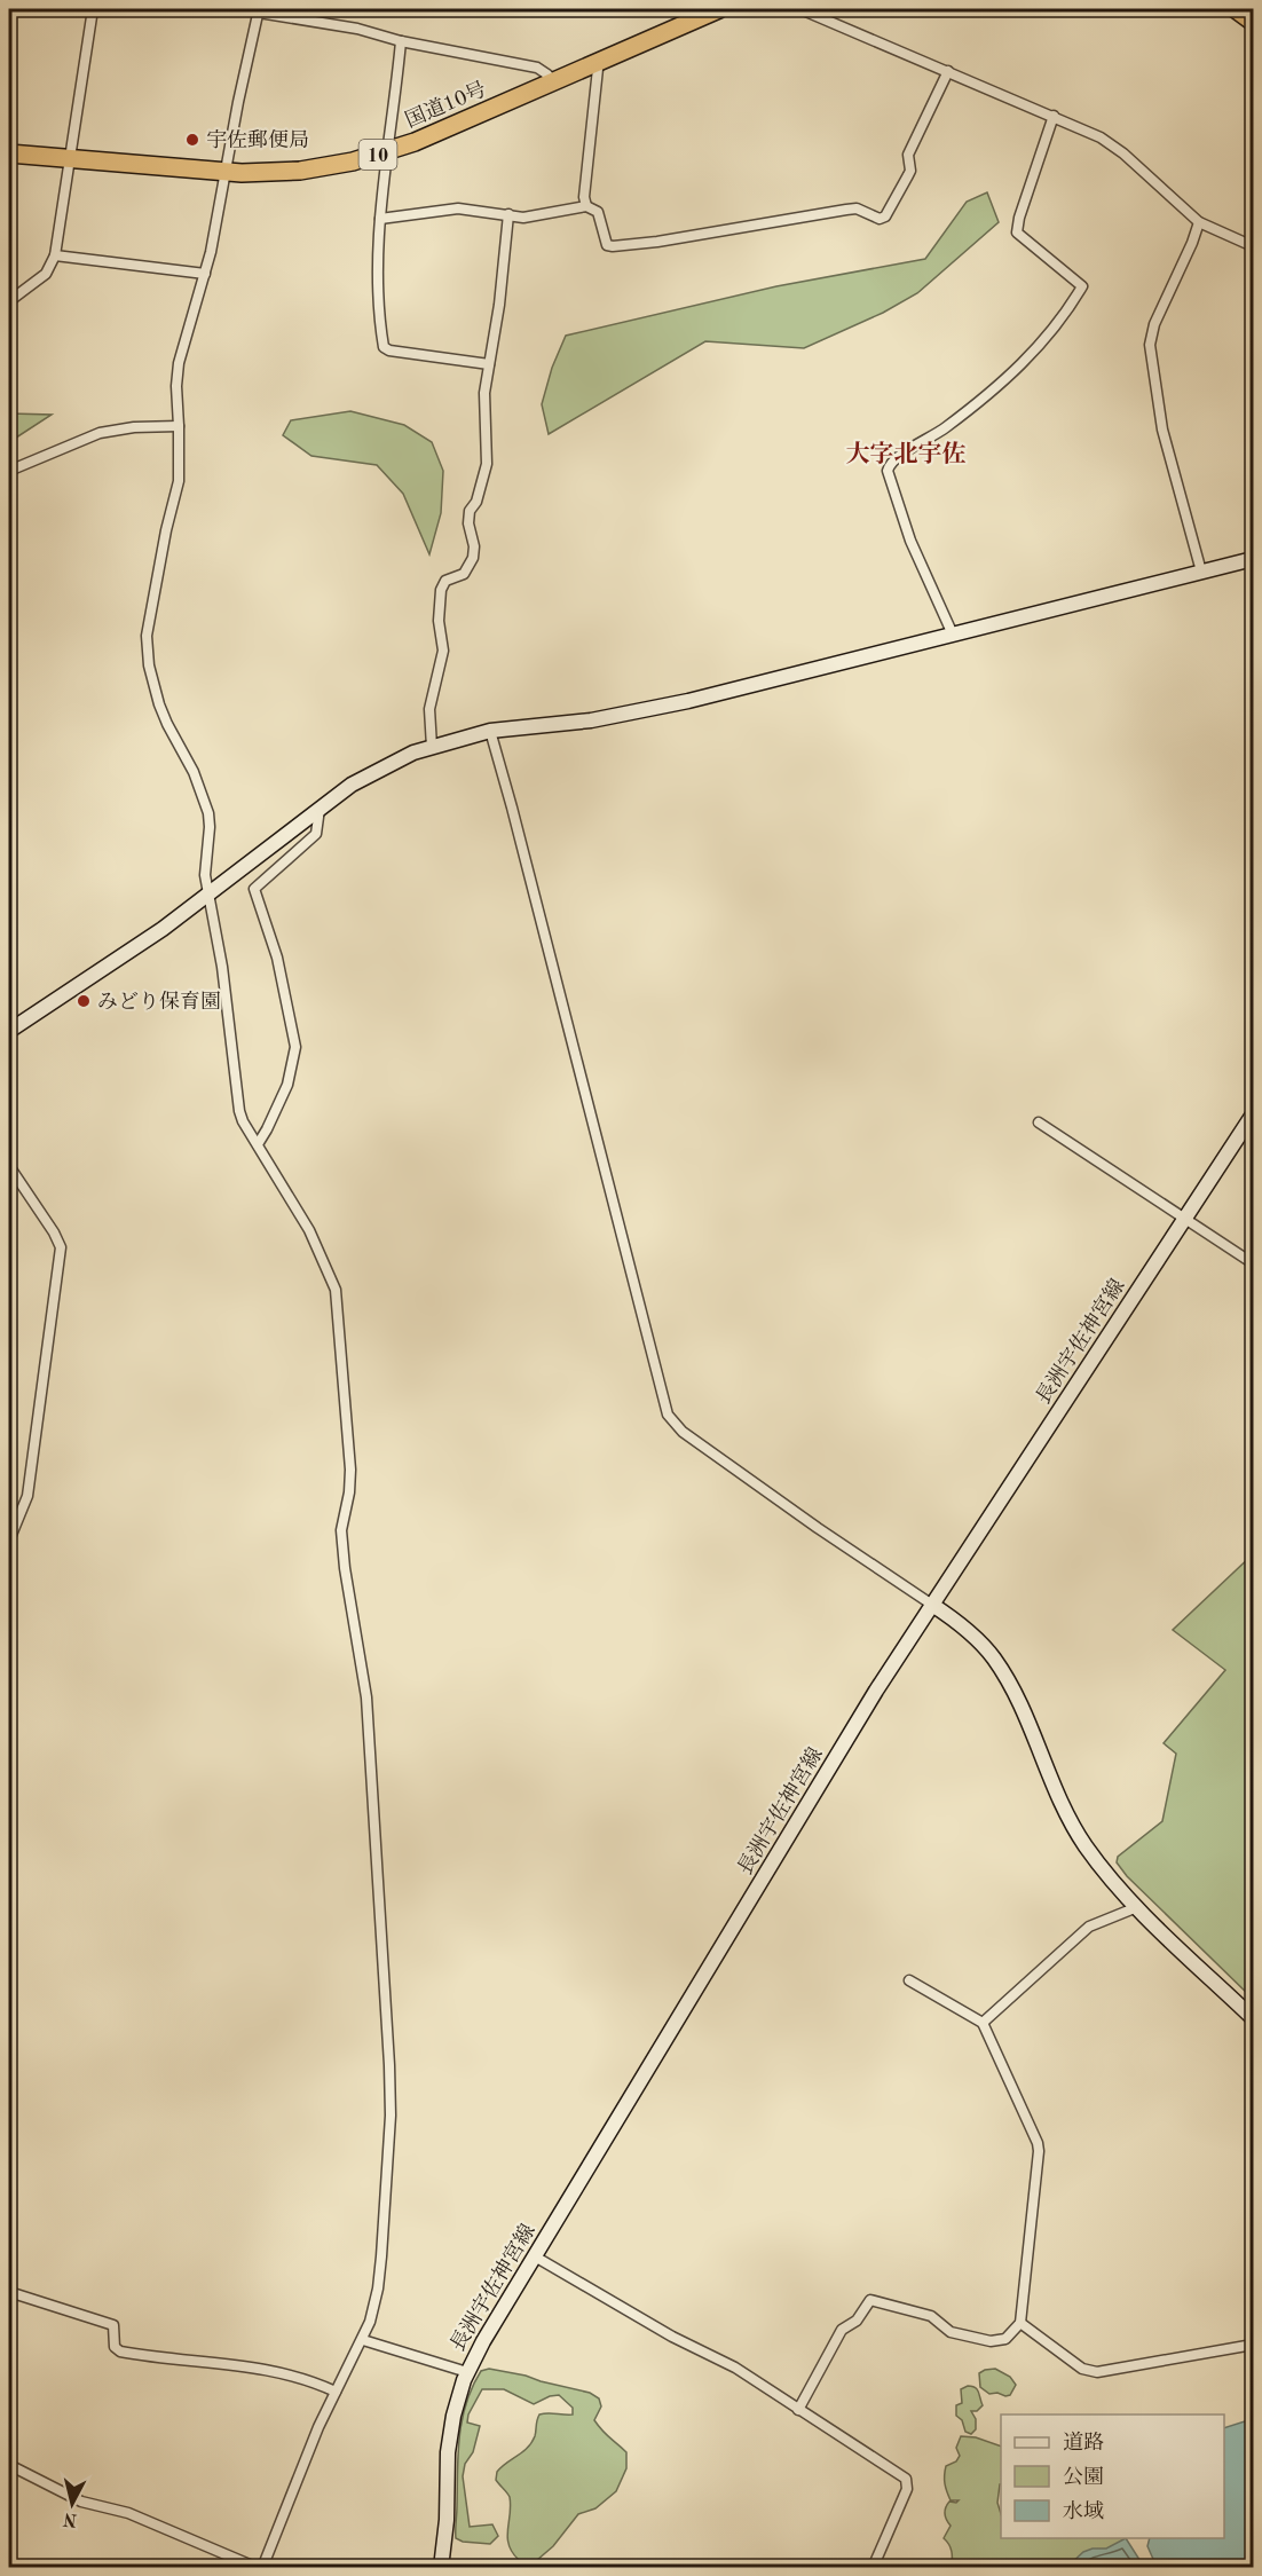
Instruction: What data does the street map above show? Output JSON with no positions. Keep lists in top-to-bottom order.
{
  "streets": {
    "highway": ["国道10号", "10"],
    "street": ["長洲宇佐神宮線"]
  },
  "districts": ["大字北宇佐"],
  "places": ["宇佐郵便局", "みどり保育園"],
  "legend": ["道路", "公園", "水域"],
  "north": "bottom"
}
